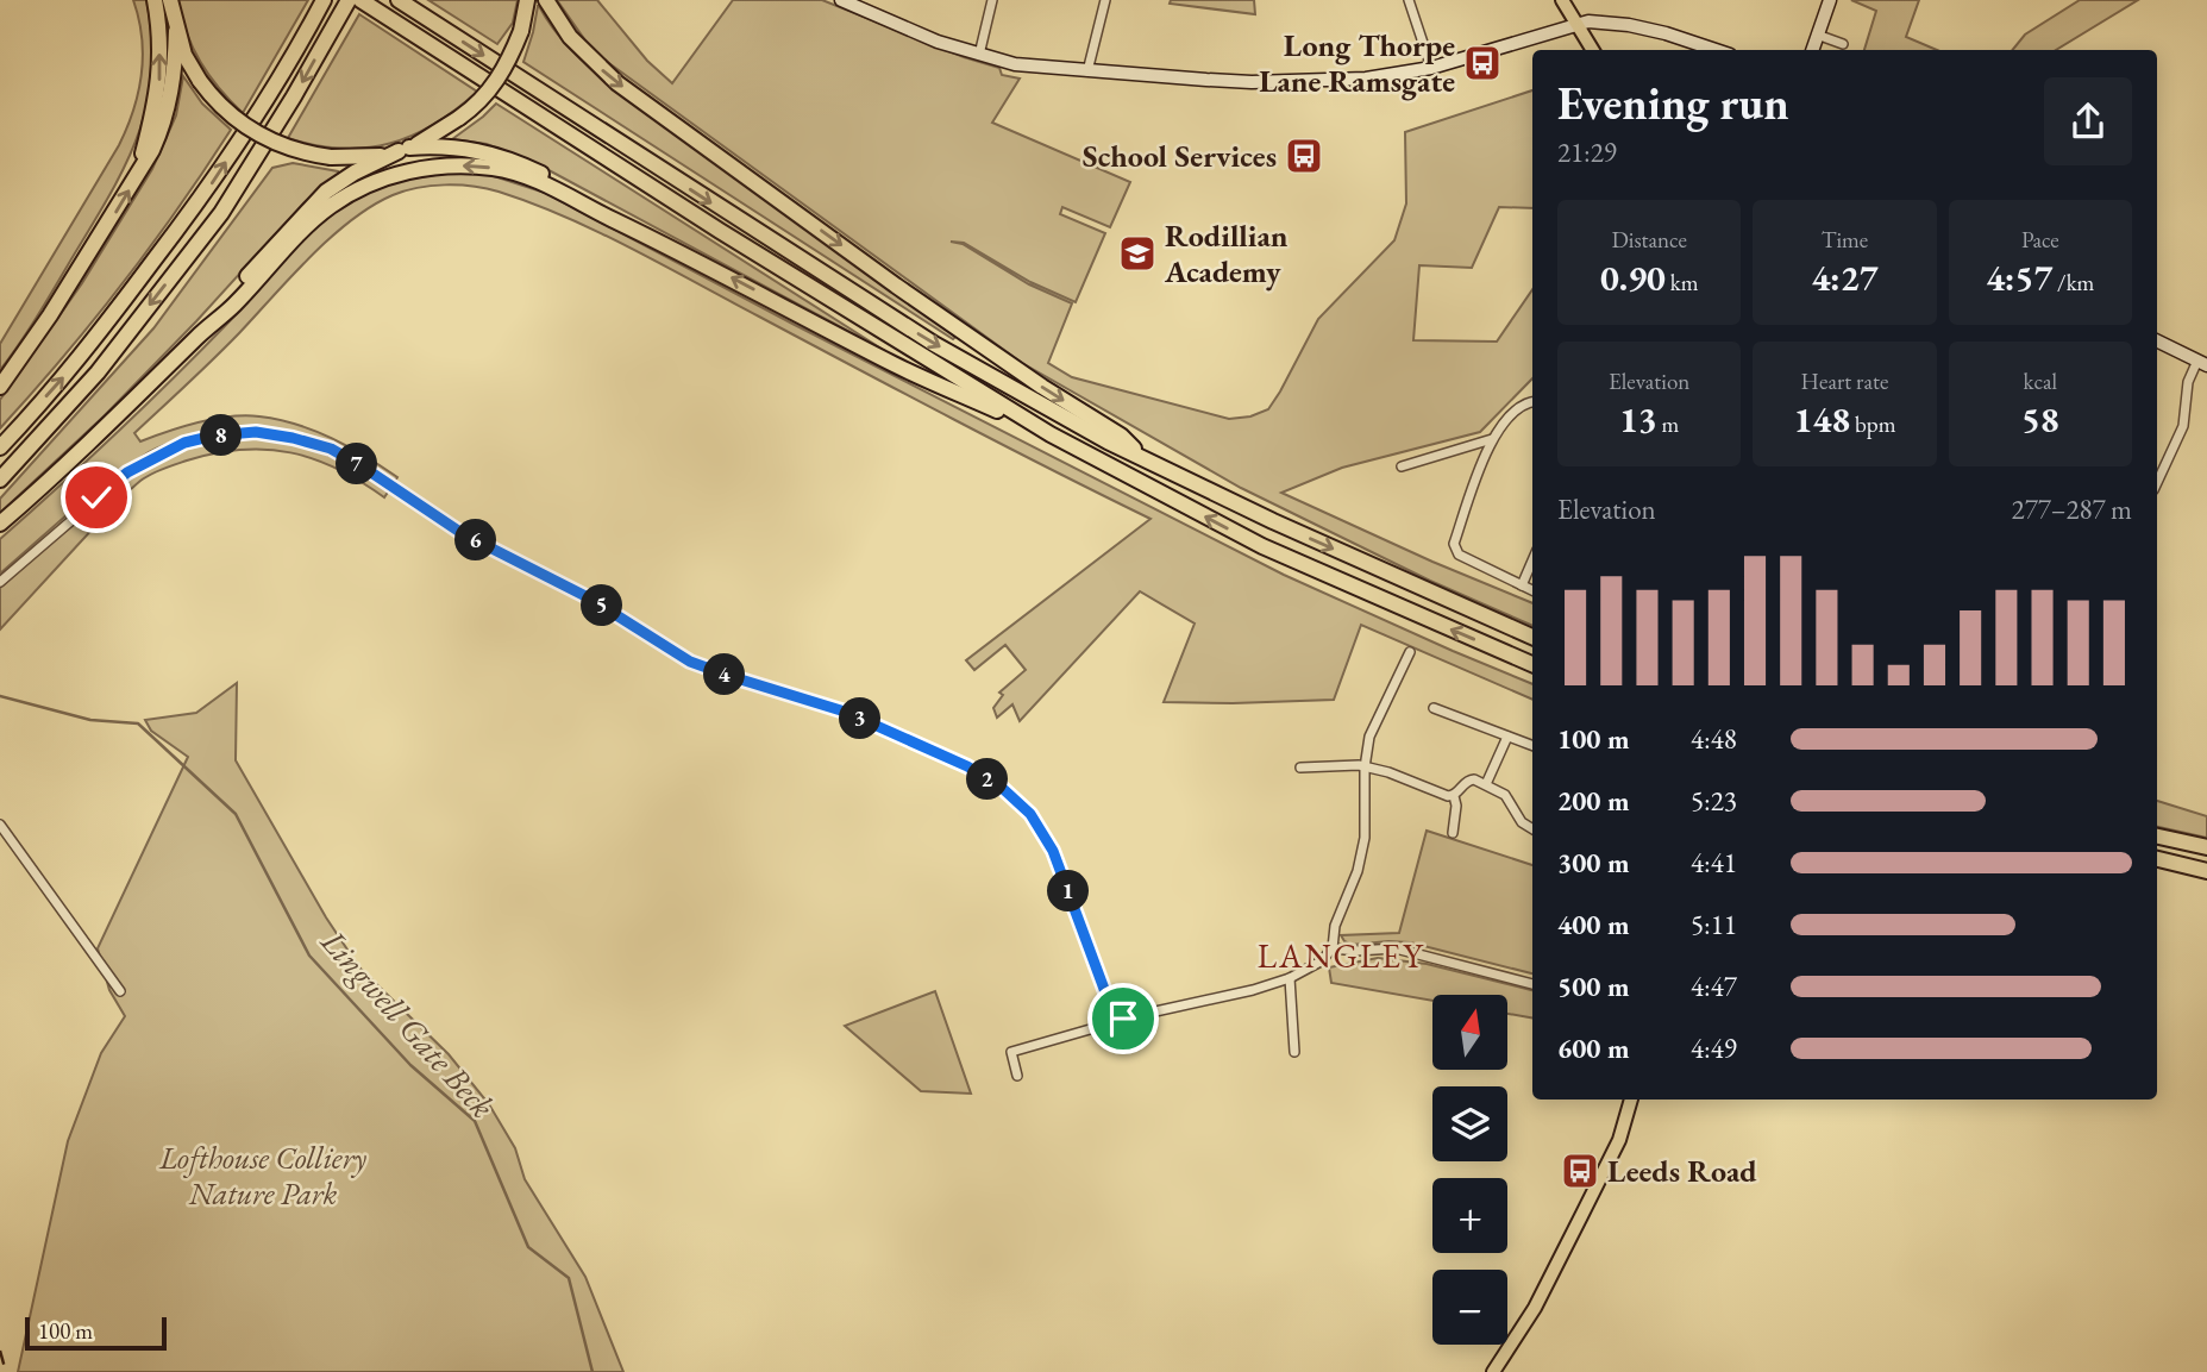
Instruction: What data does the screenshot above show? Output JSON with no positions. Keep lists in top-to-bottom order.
{
  "districts": ["LANGLEY"],
  "water": ["Lingwell Gate Beck"],
  "parks": ["Lofthouse Colliery Nature Park"],
  "places": {
    "bus stop": ["Long Thorpe Lane Ramsgate", "School Services", "Leeds Road"],
    "school or university": ["Rodillian Academy"]
  },
  "scale_bar": "100 m",
  "north": "top",
  "page": {
    "heading": ["Evening run", "21:29"],
    "stats": [
      ["Distance", "0.90 km"],
      ["Time", "4:27"],
      ["Pace", "4:57 /km"],
      ["Elevation", "13 m"],
      ["Heart rate", "148 bpm"],
      ["kcal", "58"]
    ],
    "pins": [
      "8",
      "7",
      "6",
      "5",
      "4",
      "3",
      "2",
      "1"
    ],
    "chart": ["Elevation", "277–287 m"],
    "list": [
      {
        "name": "100 m",
        "note": "4:48"
      },
      {
        "name": "200 m",
        "note": "5:23"
      },
      {
        "name": "300 m",
        "note": "4:41"
      },
      {
        "name": "400 m",
        "note": "5:11"
      },
      {
        "name": "500 m",
        "note": "4:47"
      },
      {
        "name": "600 m",
        "note": "4:49"
      }
    ],
    "map_buttons": ["+", "−"],
    "scale": "100 m"
  }
}
